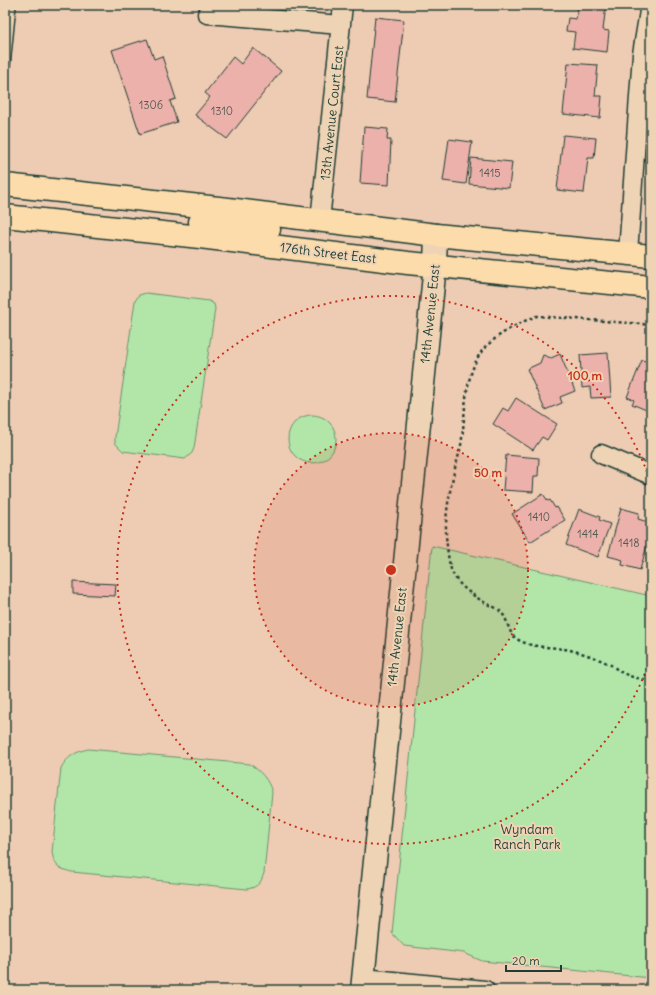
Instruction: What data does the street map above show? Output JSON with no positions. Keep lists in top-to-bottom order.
{
  "streets": {
    "main road": ["176th Street East"],
    "street": ["13th Avenue Court East", "14th Avenue East"]
  },
  "crossings": [
    ["176th Street East", "14th Avenue East"]
  ],
  "parks": ["Wyndam Ranch Park"],
  "house_numbers": [
    "1306",
    "1310",
    "1415",
    "1410",
    "1414",
    "1418"
  ],
  "scale_bar": "20 m",
  "rings": ["100 m", "50 m"]
}
